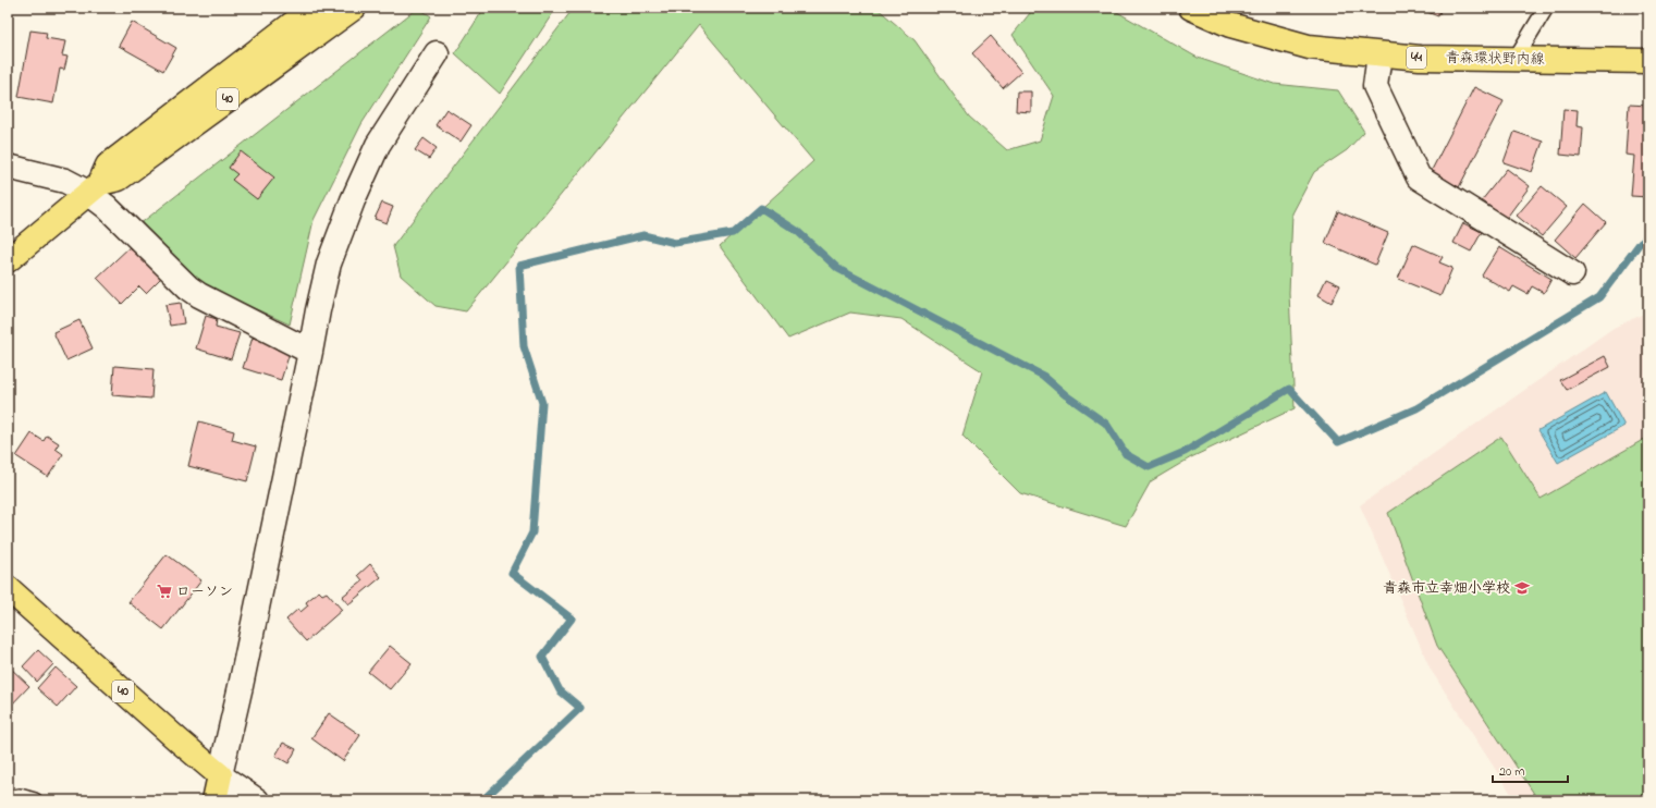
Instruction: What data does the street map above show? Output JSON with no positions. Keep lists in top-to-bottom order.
{
  "streets": {
    "main road": ["44", "青森環状野内線", "40"]
  },
  "places": {
    "school or university": ["青森市立幸畑小学校"],
    "supermarket": ["ローソン"]
  },
  "scale_bar": "20 m"
}
